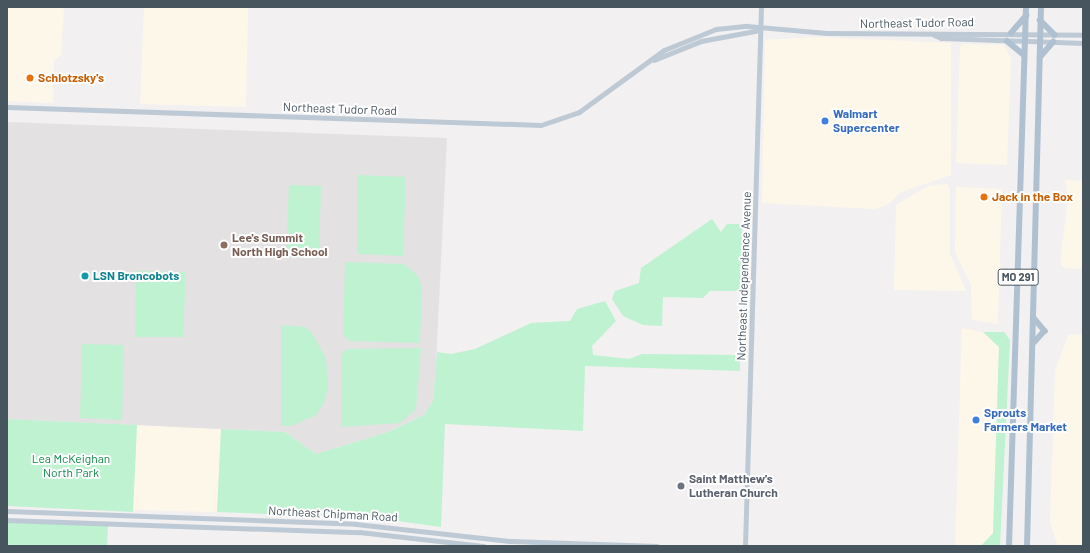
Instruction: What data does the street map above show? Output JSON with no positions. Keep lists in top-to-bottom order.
{
  "streets": {
    "main road": ["MO 291"],
    "street": ["Northeast Tudor Road", "Northeast Independence Avenue", "Northeast Chipman Road"]
  },
  "crossings": [
    ["Northeast Tudor Road", "Northeast Independence Avenue"],
    ["Northeast Tudor Road", "MO 291"]
  ],
  "parks": ["Lea McKeighan North Park"],
  "places": [
    "Schlotzsky's",
    "Walmart Supercenter",
    "Jack in the Box",
    "Lee's Summit North High School",
    "LSN Broncobots",
    "Sprouts Farmers Market",
    "Saint Matthew's Lutheran Church"
  ]
}
